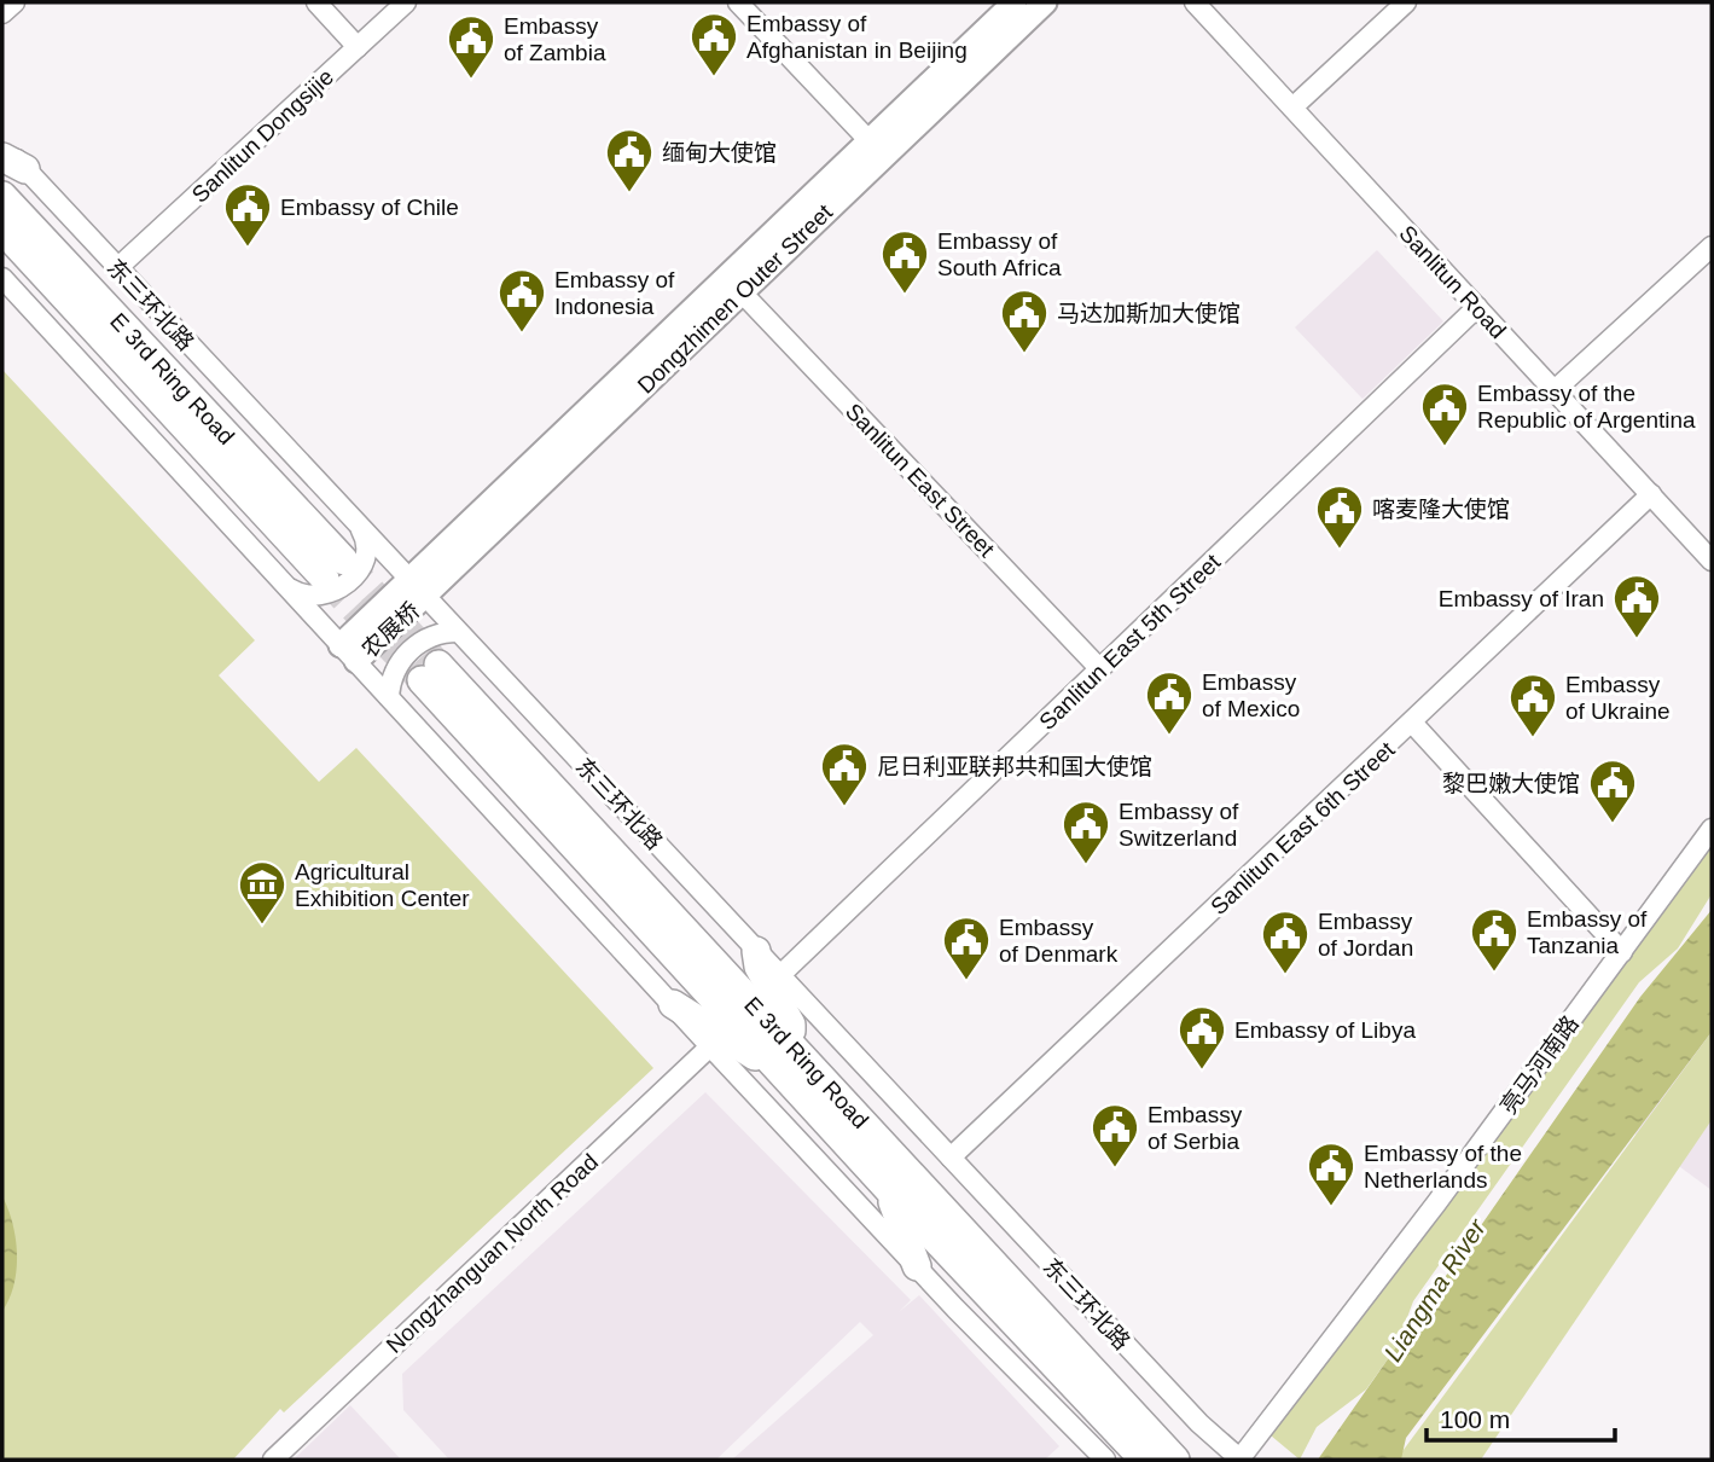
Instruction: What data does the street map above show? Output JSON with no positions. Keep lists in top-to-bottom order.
{
  "streets": {
    "highway": ["E 3rd Ring Road"],
    "main road": ["Dongzhimen Outer Street", "农展桥"],
    "street": [
      "Sanlitun Dongsijie",
      "Sanlitun Road",
      "东三环北路",
      "Sanlitun East Street",
      "Sanlitun East 5th Street",
      "Sanlitun East 6th Street",
      "亮马河南路",
      "Nongzhanguan North Road"
    ]
  },
  "crossings": [
    ["Sanlitun Dongsijie", "东三环北路"],
    ["Sanlitun Road", "Sanlitun East 5th Street"],
    ["Sanlitun Road", "Sanlitun East 6th Street"],
    ["Dongzhimen Outer Street", "东三环北路"],
    ["Dongzhimen Outer Street", "Sanlitun East Street"],
    ["Dongzhimen Outer Street", "农展桥"],
    ["东三环北路", "农展桥"],
    ["东三环北路", "Sanlitun East 5th Street"],
    ["东三环北路", "Sanlitun East 6th Street"],
    ["东三环北路", "亮马河南路"],
    ["Sanlitun East Street", "Sanlitun East 5th Street"]
  ],
  "water": ["Liangma River"],
  "places": {
    "public building": [
      "Embassy of Afghanistan in Beijing",
      "Embassy of Zambia",
      "缅甸大使馆",
      "Embassy of Chile",
      "Embassy of South Africa",
      "Embassy of Indonesia",
      "马达加斯加大使馆",
      "Embassy of the Republic of Argentina",
      "喀麦隆大使馆",
      "Embassy of Iran",
      "Embassy of Mexico",
      "Embassy of Ukraine",
      "尼日利亚联邦共和国大使馆",
      "黎巴嫩大使馆",
      "Embassy of Switzerland",
      "Embassy of Tanzania",
      "Embassy of Jordan",
      "Embassy of Denmark",
      "Embassy of Libya",
      "Embassy of Serbia",
      "Embassy of the Netherlands"
    ],
    "museum": ["Agricultural Exhibition Center"]
  },
  "scale_bar": "100 m"
}
